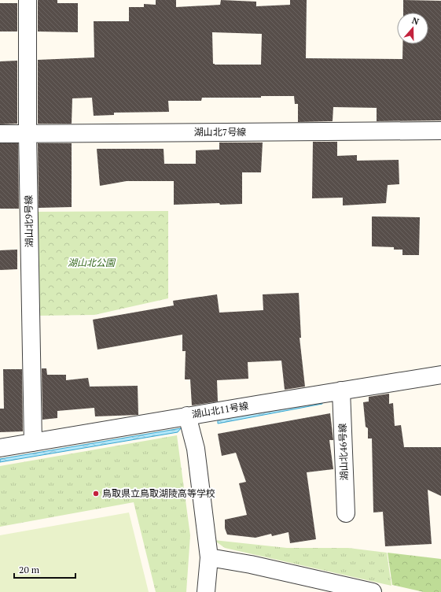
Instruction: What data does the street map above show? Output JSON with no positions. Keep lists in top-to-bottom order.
{
  "streets": {
    "street": [
      "湖山北7号線",
      "湖山北9号線",
      "湖山北11号線",
      "湖山北46号線"
    ]
  },
  "crossings": [
    ["湖山北7号線", "湖山北9号線"],
    ["湖山北9号線", "湖山北11号線"],
    ["湖山北11号線", "湖山北46号線"]
  ],
  "parks": ["湖山北公園"],
  "places": ["鳥取県立鳥取湖陵高等学校"],
  "scale_bar": "20 m",
  "north": "top"
}
